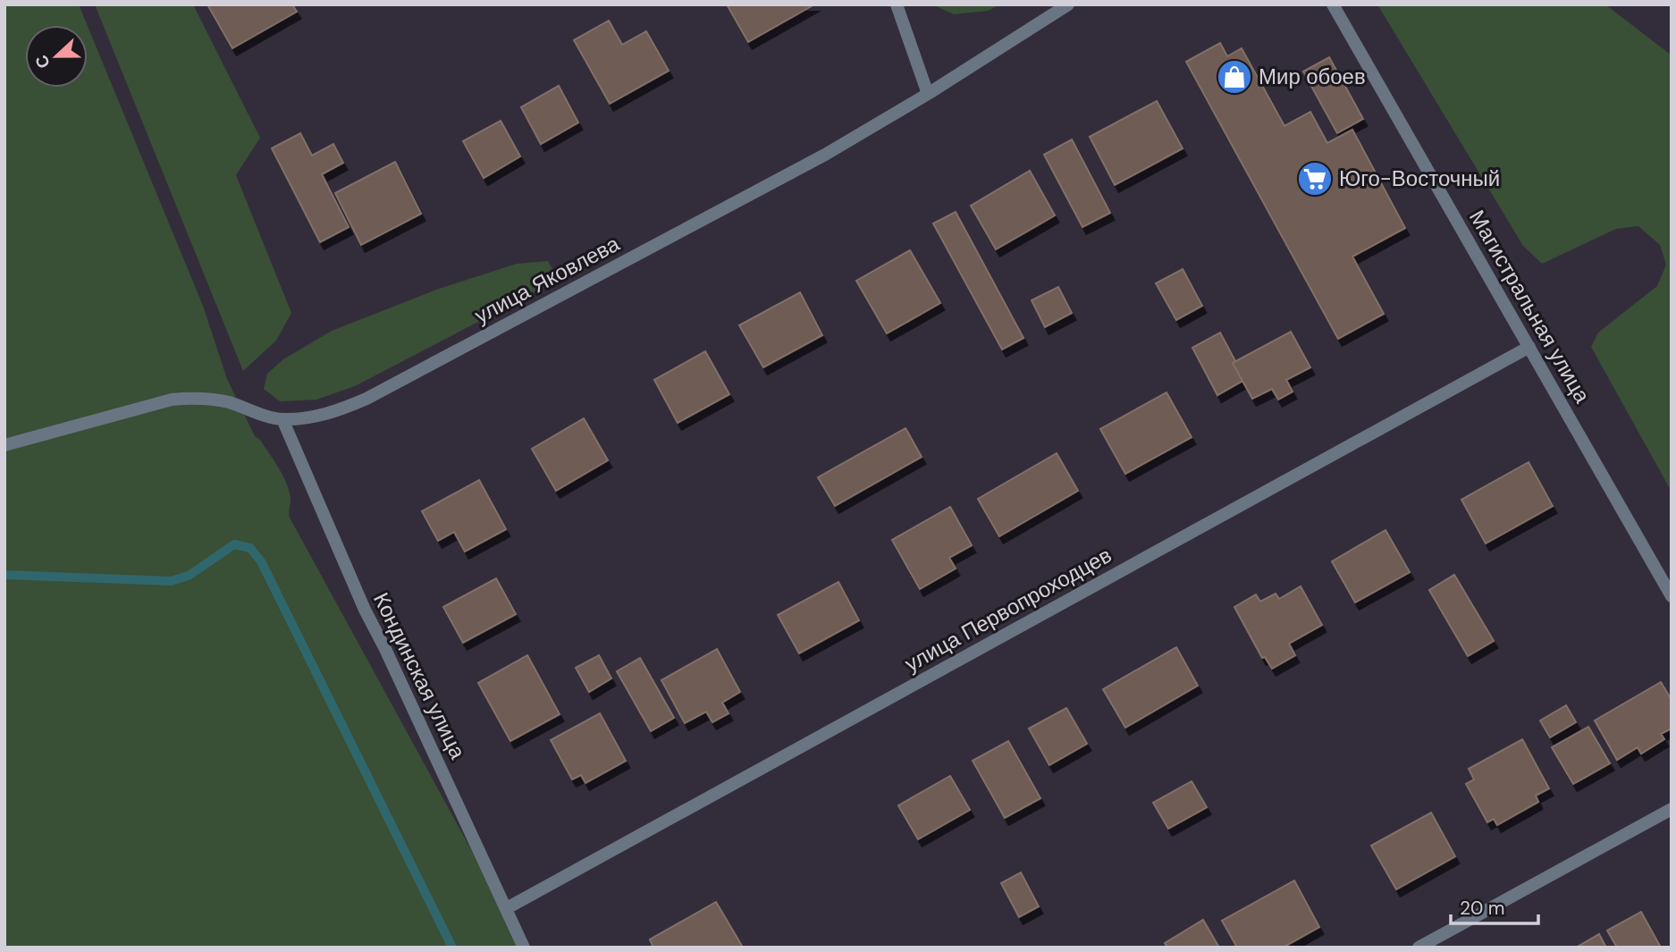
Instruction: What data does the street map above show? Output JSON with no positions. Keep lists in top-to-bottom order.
{
  "streets": {
    "street": [
      "улица Яковлева",
      "Магистральная улица",
      "улица Первопроходцев",
      "Кондинская улица"
    ]
  },
  "crossings": [
    ["улица Яковлева", "Кондинская улица"],
    ["Магистральная улица", "улица Первопроходцев"],
    ["улица Первопроходцев", "Кондинская улица"]
  ],
  "places": {
    "shop": ["Мир обоев"],
    "supermarket": ["Юго-Восточный"]
  },
  "scale_bar": "20 m",
  "north": "left"
}
